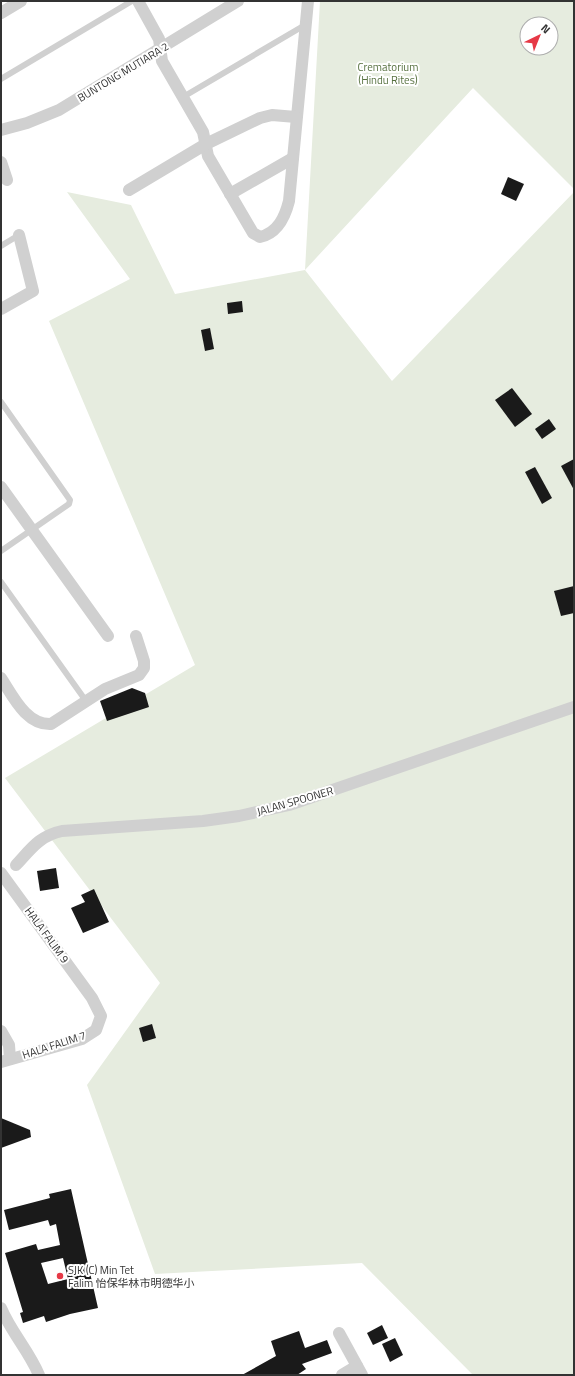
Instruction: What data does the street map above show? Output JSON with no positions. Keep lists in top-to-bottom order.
{
  "streets": {
    "street": [
      "BUNTONG MUTIARA 2",
      "JALAN SPOONER",
      "HALA FALIM 9",
      "HALA FALIM 7"
    ]
  },
  "crossings": [
    ["HALA FALIM 9", "HALA FALIM 7"]
  ],
  "parks": ["Crematorium (Hindu Rites)"],
  "places": ["SJK (C) Min Tet Falim 怡保华林市明德华小"],
  "north": "top right"
}
